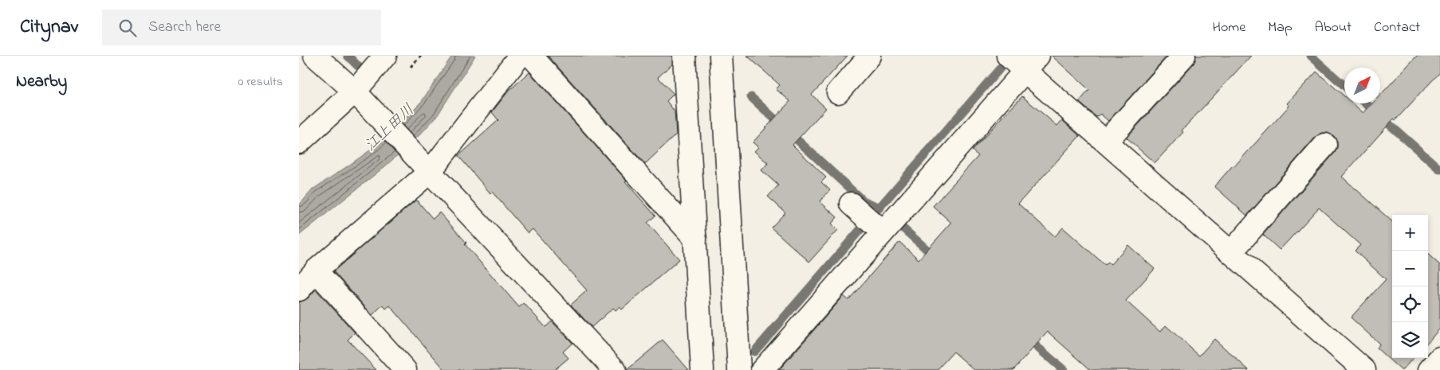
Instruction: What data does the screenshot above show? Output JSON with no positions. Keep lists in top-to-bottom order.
{
  "water": ["江上田川"],
  "north": "top right",
  "page": {
    "header": "Citynav",
    "search": "Search here",
    "nav": [
      "Home",
      "Map",
      "About",
      "Contact"
    ],
    "heading": ["Nearby", "0 results"],
    "map_buttons": ["+", "−"]
  }
}
